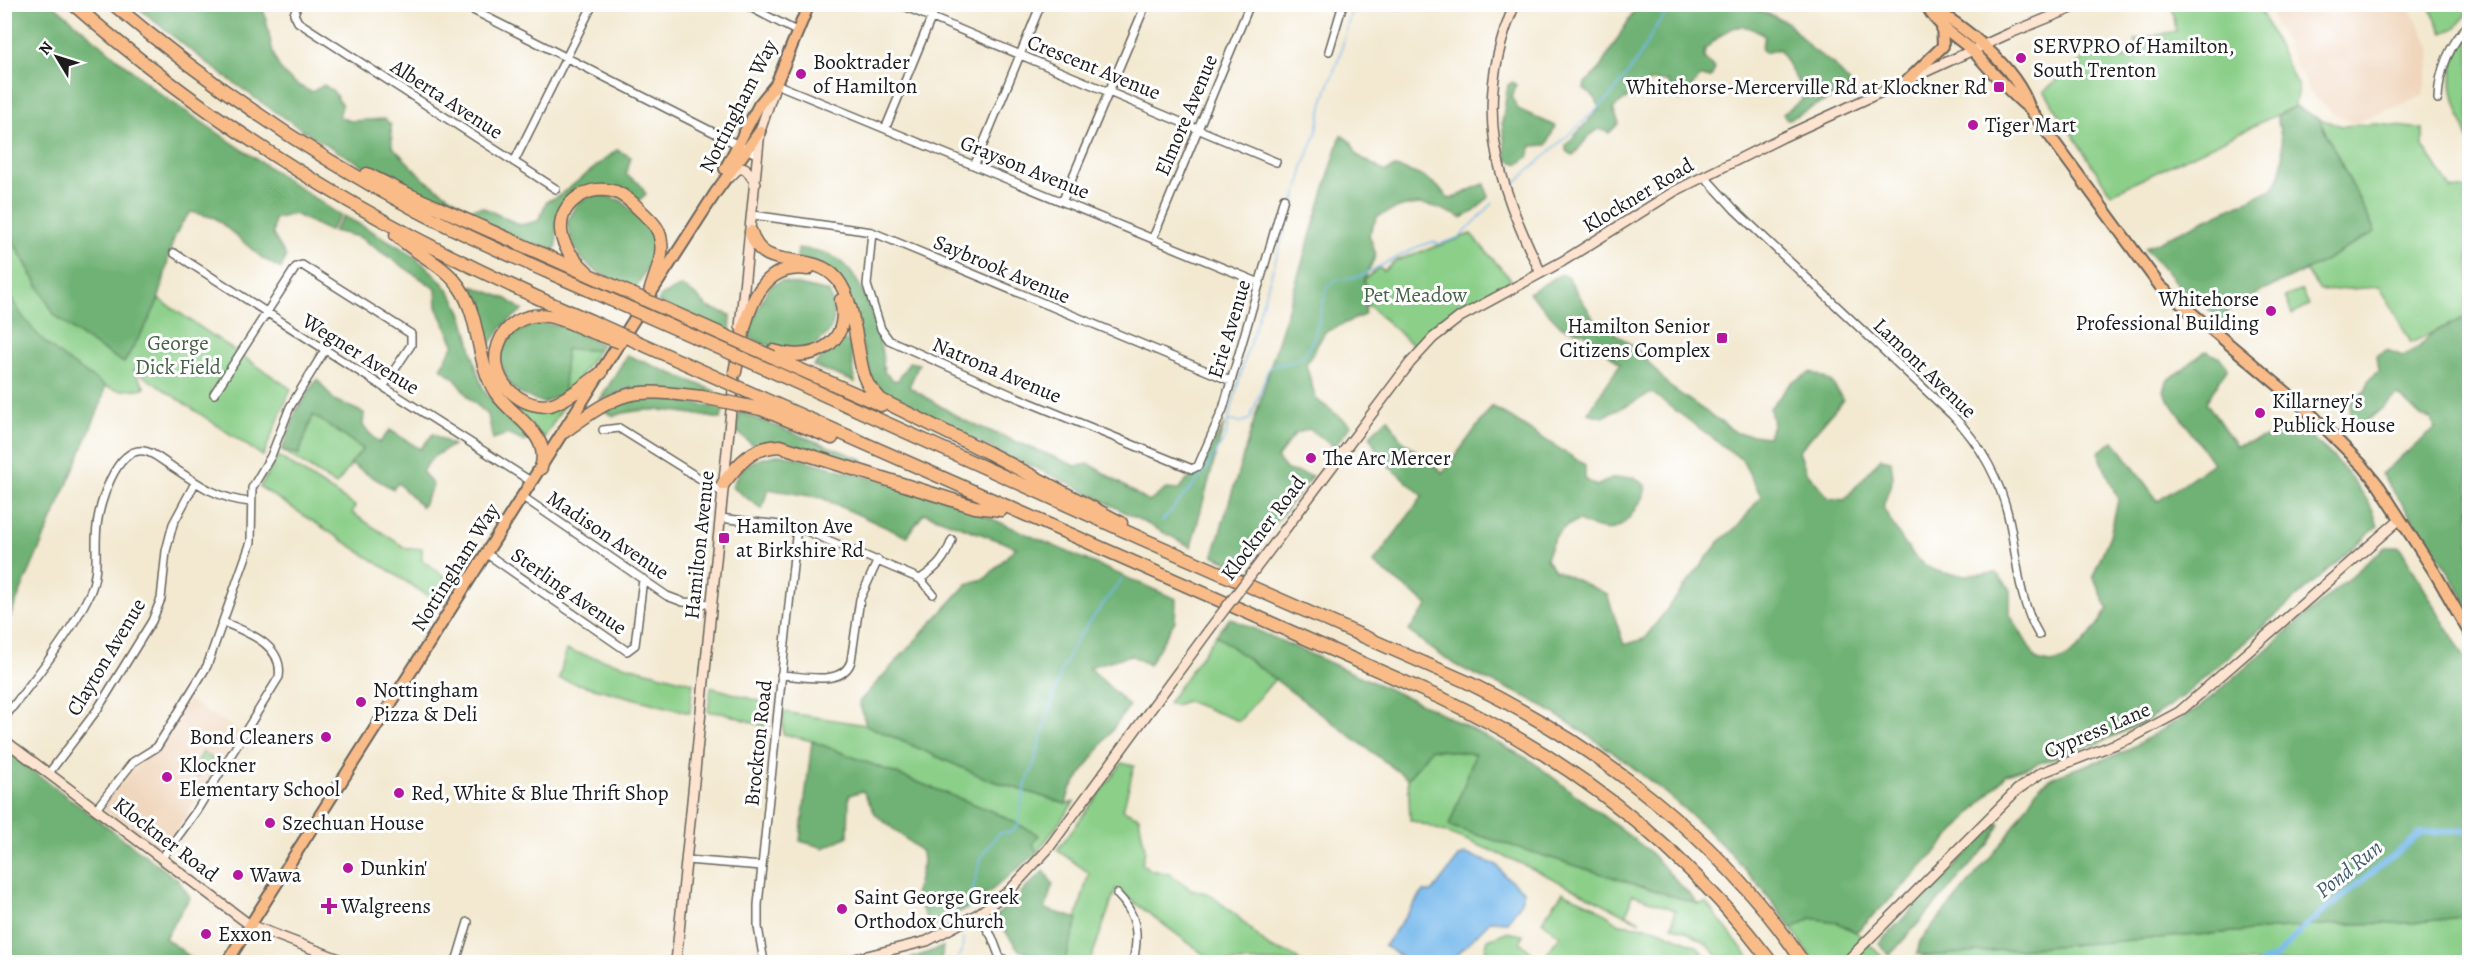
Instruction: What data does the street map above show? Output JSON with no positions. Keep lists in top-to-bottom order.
{
  "streets": {
    "main road": [
      "Nottingham Way",
      "Klockner Road",
      "Hamilton Avenue",
      "Cypress Lane"
    ],
    "street": [
      "Crescent Avenue",
      "Alberta Avenue",
      "Elmore Avenue",
      "Grayson Avenue",
      "Saybrook Avenue",
      "Erie Avenue",
      "Wegner Avenue",
      "Lamont Avenue",
      "Natrona Avenue",
      "Madison Avenue",
      "Sterling Avenue",
      "Clayton Avenue",
      "Brockton Road"
    ]
  },
  "crossings": [
    ["Crescent Avenue", "Elmore Avenue"],
    ["Nottingham Way", "Grayson Avenue"],
    ["Nottingham Way", "Klockner Road"],
    ["Nottingham Way", "Wegner Avenue"],
    ["Nottingham Way", "Madison Avenue"],
    ["Nottingham Way", "Hamilton Avenue"],
    ["Nottingham Way", "Sterling Avenue"],
    ["Elmore Avenue", "Grayson Avenue"],
    ["Grayson Avenue", "Erie Avenue"],
    ["Grayson Avenue", "Hamilton Avenue"],
    ["Klockner Road", "Lamont Avenue"],
    ["Klockner Road", "Clayton Avenue"],
    ["Saybrook Avenue", "Erie Avenue"],
    ["Saybrook Avenue", "Natrona Avenue"],
    ["Saybrook Avenue", "Hamilton Avenue"],
    ["Erie Avenue", "Natrona Avenue"],
    ["Madison Avenue", "Hamilton Avenue"],
    ["Madison Avenue", "Sterling Avenue"]
  ],
  "water": ["Pond Run"],
  "parks": ["Pet Meadow", "George Dick Field"],
  "places": {
    "other": [
      "SERVPRO of Hamilton, South Trenton",
      "Booktrader of Hamilton",
      "Tiger Mart",
      "Whitehorse Professional Building",
      "Killarney's Publick House",
      "The Arc Mercer",
      "Nottingham Pizza & Deli",
      "Bond Cleaners",
      "Klockner Elementary School",
      "Red, White & Blue Thrift Shop",
      "Szechuan House",
      "Dunkin'",
      "Wawa",
      "Saint George Greek Orthodox Church",
      "Exxon"
    ],
    "transit": ["Whitehorse-Mercerville Rd at Klockner Rd", "Hamilton Senior Citizens Complex", "Hamilton Ave at Birkshire Rd"],
    "health": ["Walgreens"]
  },
  "north": "top left"
}
